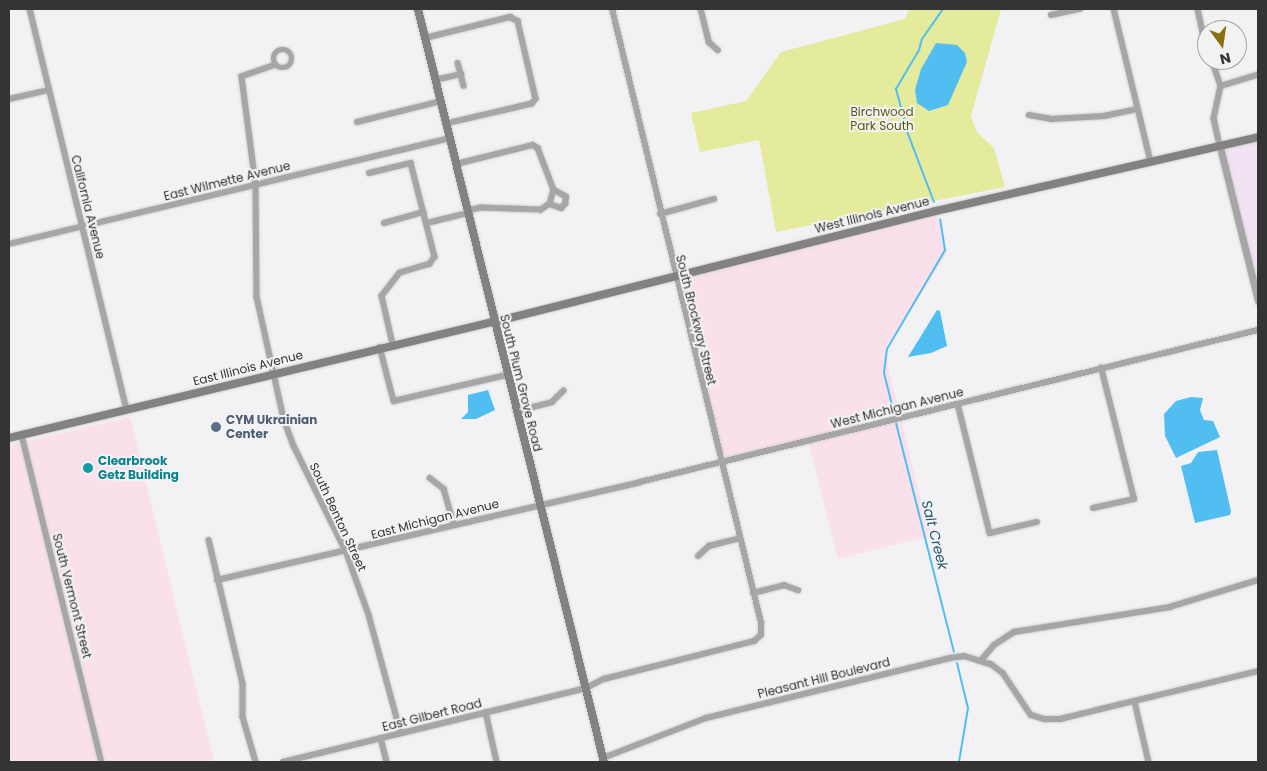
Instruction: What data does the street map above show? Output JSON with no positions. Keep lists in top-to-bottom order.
{
  "streets": {
    "main road": ["West Illinois Avenue", "East Illinois Avenue", "South Plum Grove Road"],
    "street": [
      "East Wilmette Avenue",
      "California Avenue",
      "South Brockway Street",
      "West Michigan Avenue",
      "South Benton Street",
      "East Michigan Avenue",
      "South Vermont Street",
      "Pleasant Hill Boulevard",
      "East Gilbert Road"
    ]
  },
  "crossings": [
    ["East Wilmette Avenue", "California Avenue"],
    ["East Wilmette Avenue", "South Plum Grove Road"],
    ["East Wilmette Avenue", "South Benton Street"],
    ["California Avenue", "East Illinois Avenue"],
    ["West Illinois Avenue", "South Brockway Street"],
    ["West Illinois Avenue", "East Illinois Avenue"],
    ["West Illinois Avenue", "South Plum Grove Road"],
    ["South Brockway Street", "West Michigan Avenue"],
    ["South Brockway Street", "East Gilbert Road"],
    ["East Illinois Avenue", "South Plum Grove Road"],
    ["East Illinois Avenue", "South Benton Street"],
    ["East Illinois Avenue", "South Vermont Street"],
    ["South Plum Grove Road", "West Michigan Avenue"],
    ["South Plum Grove Road", "East Michigan Avenue"],
    ["South Plum Grove Road", "Pleasant Hill Boulevard"],
    ["South Plum Grove Road", "East Gilbert Road"],
    ["West Michigan Avenue", "East Michigan Avenue"],
    ["South Benton Street", "East Michigan Avenue"],
    ["South Benton Street", "East Gilbert Road"]
  ],
  "water": ["Salt Creek"],
  "parks": ["Birchwood Park South"],
  "places": ["CYM Ukrainian Center", "Clearbrook Getz Building"],
  "north": "bottom"
}
